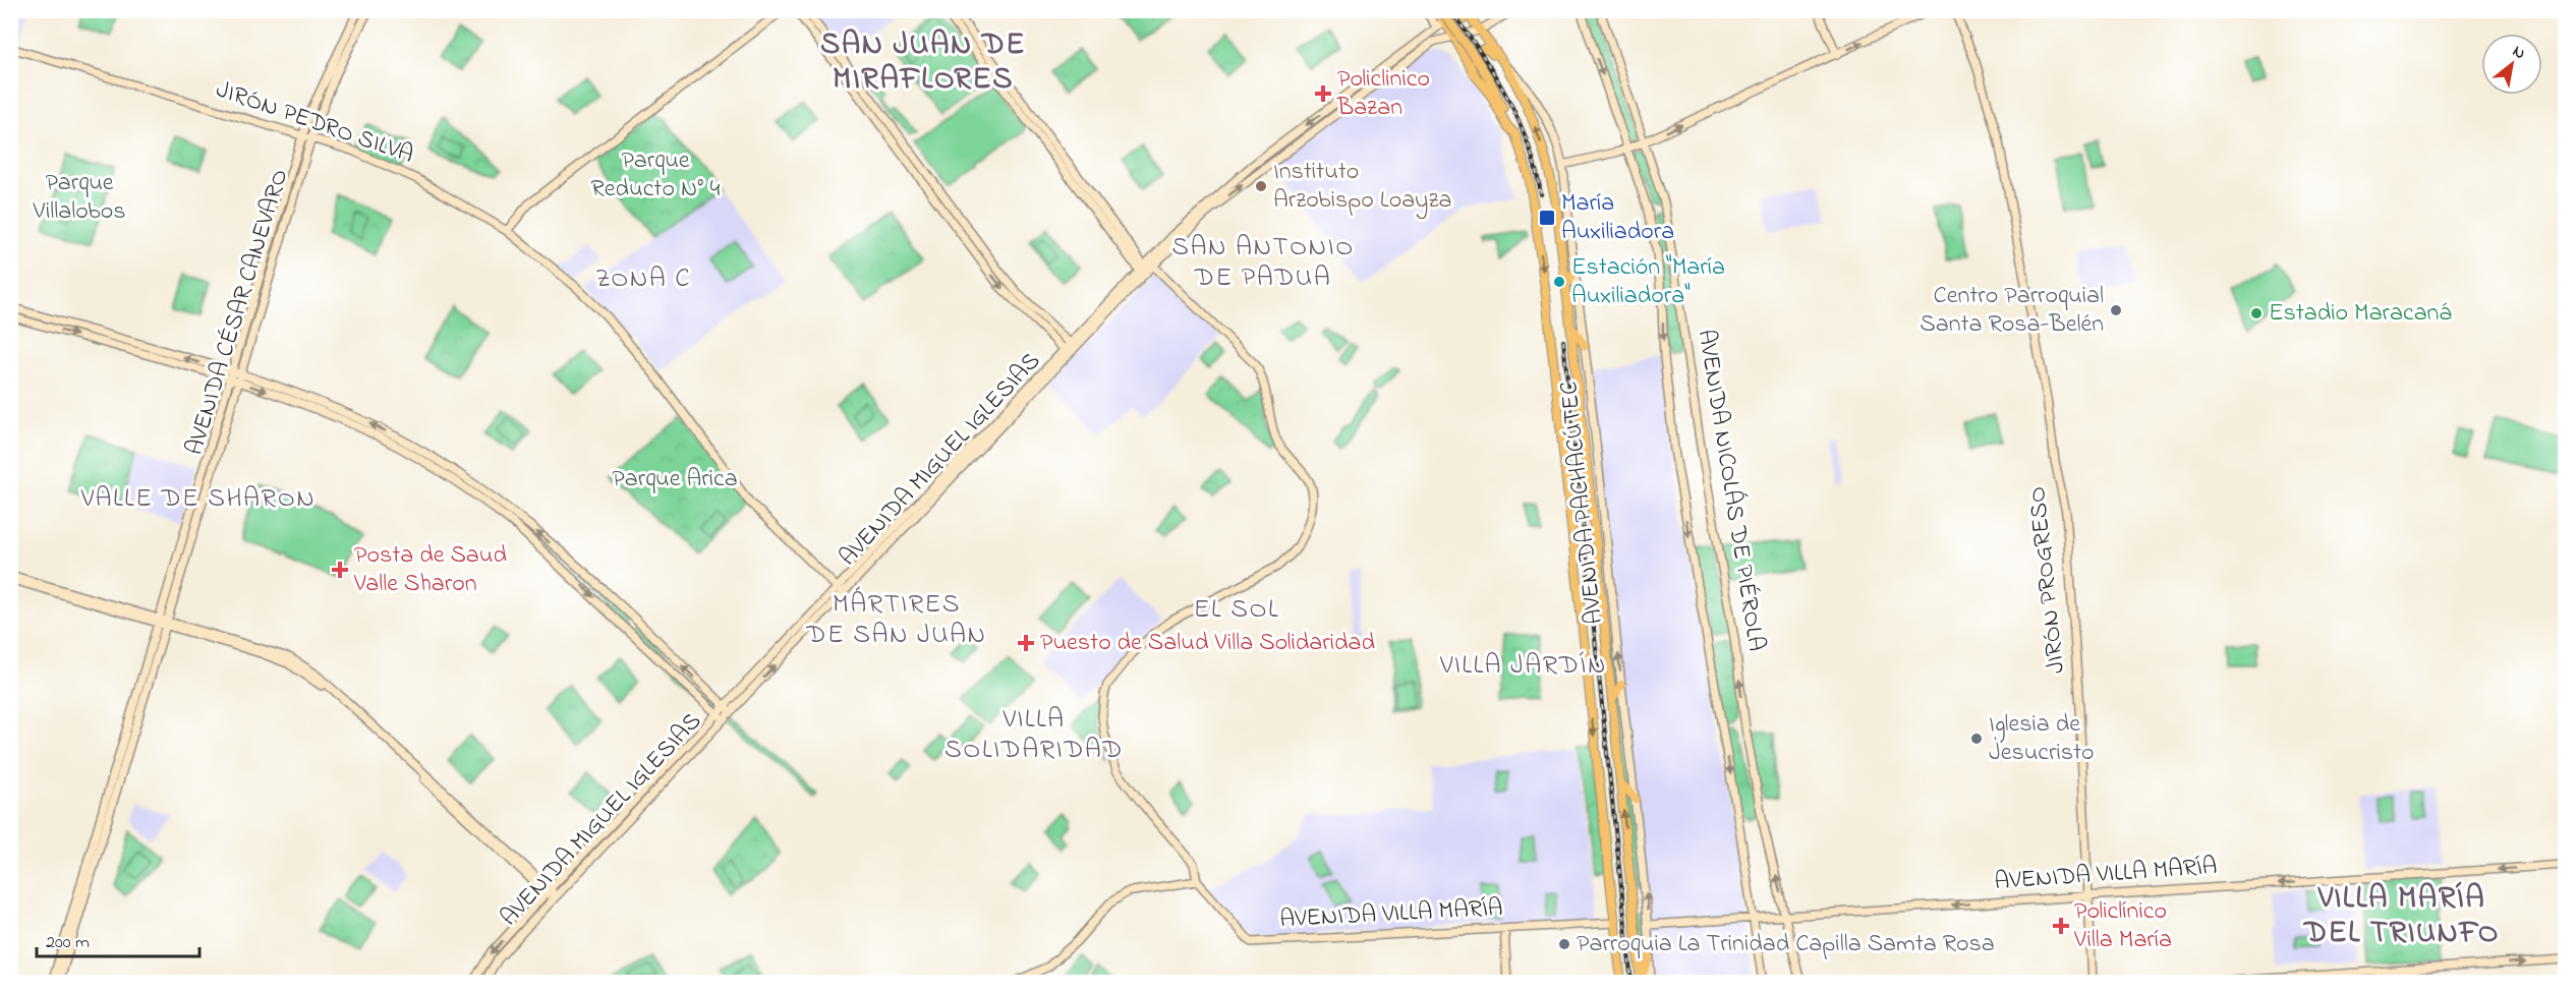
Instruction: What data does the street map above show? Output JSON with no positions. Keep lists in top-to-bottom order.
{
  "streets": {
    "main road": ["AVENIDA PACHACÚTEC"],
    "street": [
      "JIRÓN PEDRO SILVA",
      "AVENIDA CÉSAR CANEVARO",
      "AVENIDA MIGUEL IGLESIAS",
      "AVENIDA NICOLÁS DE PIÉROLA",
      "JIRÓN PROGRESO",
      "AVENIDA VILLA MARÍA"
    ]
  },
  "crossings": [
    ["JIRÓN PEDRO SILVA", "AVENIDA CÉSAR CANEVARO"],
    ["JIRÓN PEDRO SILVA", "AVENIDA MIGUEL IGLESIAS"],
    ["AVENIDA MIGUEL IGLESIAS", "AVENIDA PACHACÚTEC"],
    ["AVENIDA NICOLÁS DE PIÉROLA", "AVENIDA VILLA MARÍA"],
    ["AVENIDA PACHACÚTEC", "AVENIDA VILLA MARÍA"],
    ["JIRÓN PROGRESO", "AVENIDA VILLA MARÍA"]
  ],
  "one_way": ["AVENIDA VILLA MARÍA"],
  "districts": [
    "SAN JUAN DE MIRAFLORES",
    "SAN ANTONIO DE PADUA",
    "ZONA C",
    "VALLE DE SHARON",
    "MÁRTIRES DE SAN JUAN",
    "EL SOL",
    "VILLA JARDÍN",
    "VILLA SOLIDARIDAD",
    "VILLA MARÍA DEL TRIUNFO"
  ],
  "parks": ["Parque Reducto N° 4", "Parque Villalobos", "Parque Arica"],
  "places": {
    "health": [
      "Policlinico Bazan",
      "Posta de Saud Valle Sharon",
      "Puesto de Salud Villa Solidaridad",
      "Policlínico Villa María"
    ],
    "other": [
      "Instituto Arzobispo Loayza",
      "Estación \"María Auxiliadora\"",
      "Centro Parroquial Santa Rosa-Belén",
      "Estadio Maracaná",
      "Iglesia de Jesucristo",
      "Parroquia La Trinidad Capilla Samta Rosa"
    ],
    "transit": ["María Auxiliadora"]
  },
  "scale_bar": "200 m",
  "north": "top right"
}
